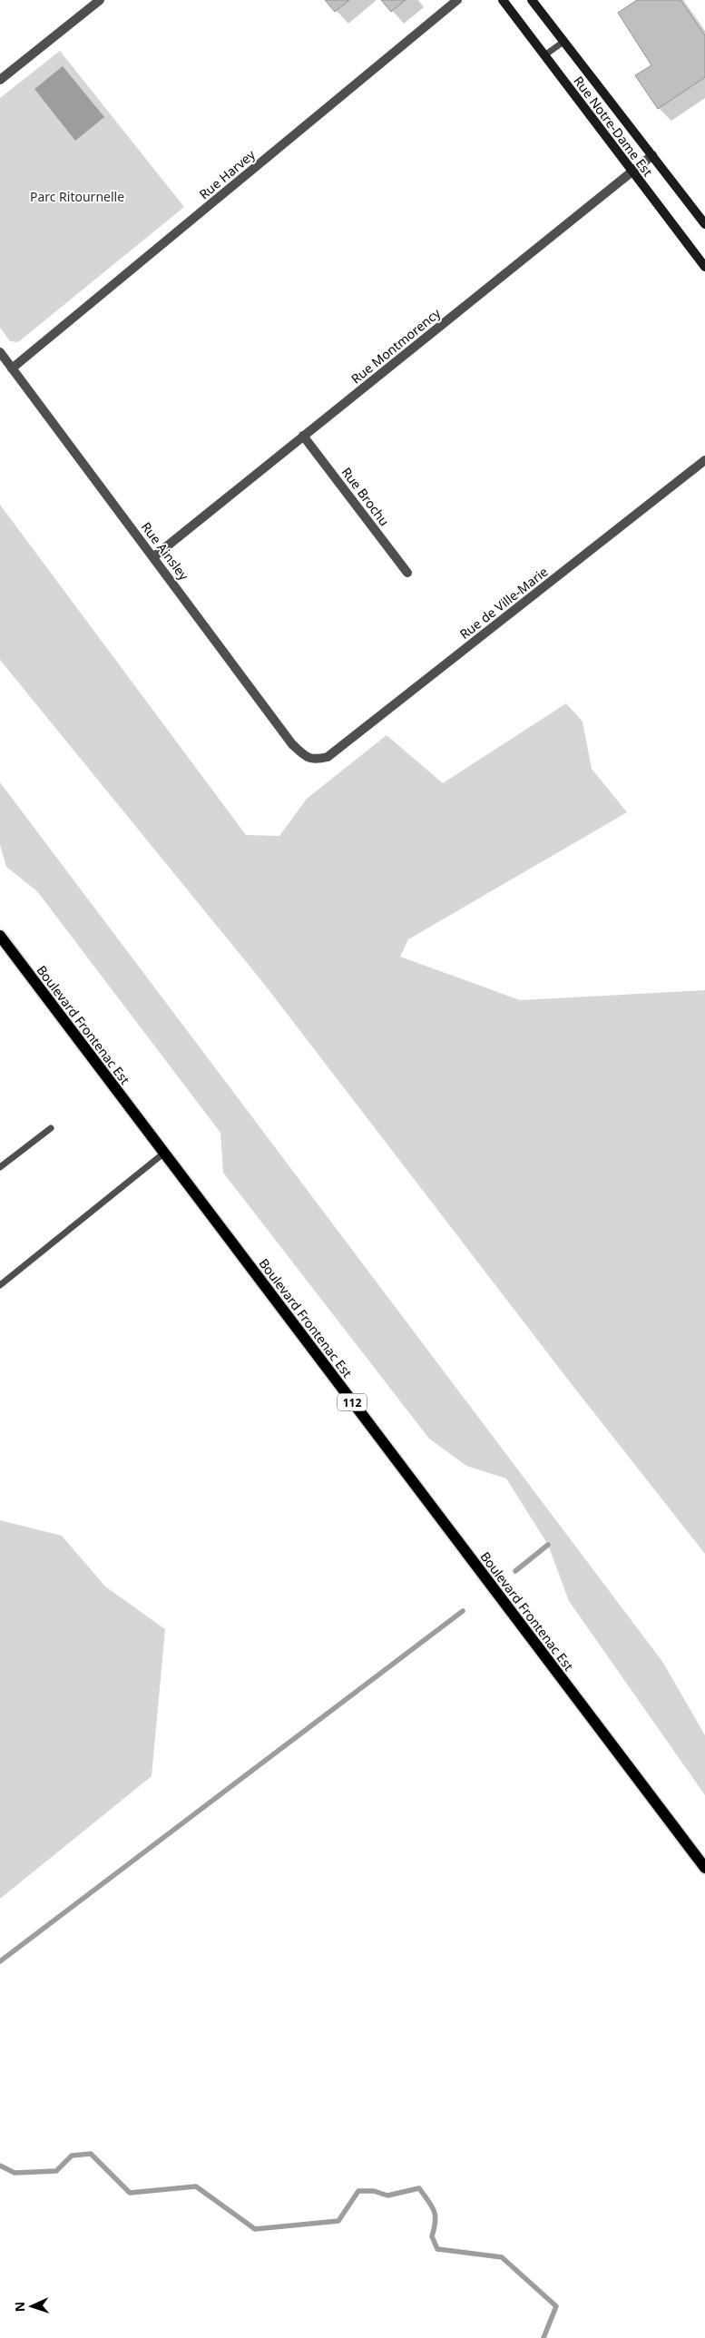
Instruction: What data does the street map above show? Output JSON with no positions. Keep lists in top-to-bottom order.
{
  "streets": {
    "main road": ["Boulevard Frontenac Est", "112"],
    "street": [
      "Rue Notre-Dame Est",
      "Rue Harvey",
      "Rue Montmorency",
      "Rue Brochu",
      "Rue Ainsley",
      "Rue de Ville-Marie"
    ]
  },
  "crossings": [
    ["Rue Notre-Dame Est", "Rue Montmorency"],
    ["Rue Harvey", "Rue Ainsley"],
    ["Rue Montmorency", "Rue Brochu"],
    ["Rue Montmorency", "Rue Ainsley"],
    ["Rue Ainsley", "Rue de Ville-Marie"]
  ],
  "parks": ["Parc Ritournelle"],
  "north": "left"
}
